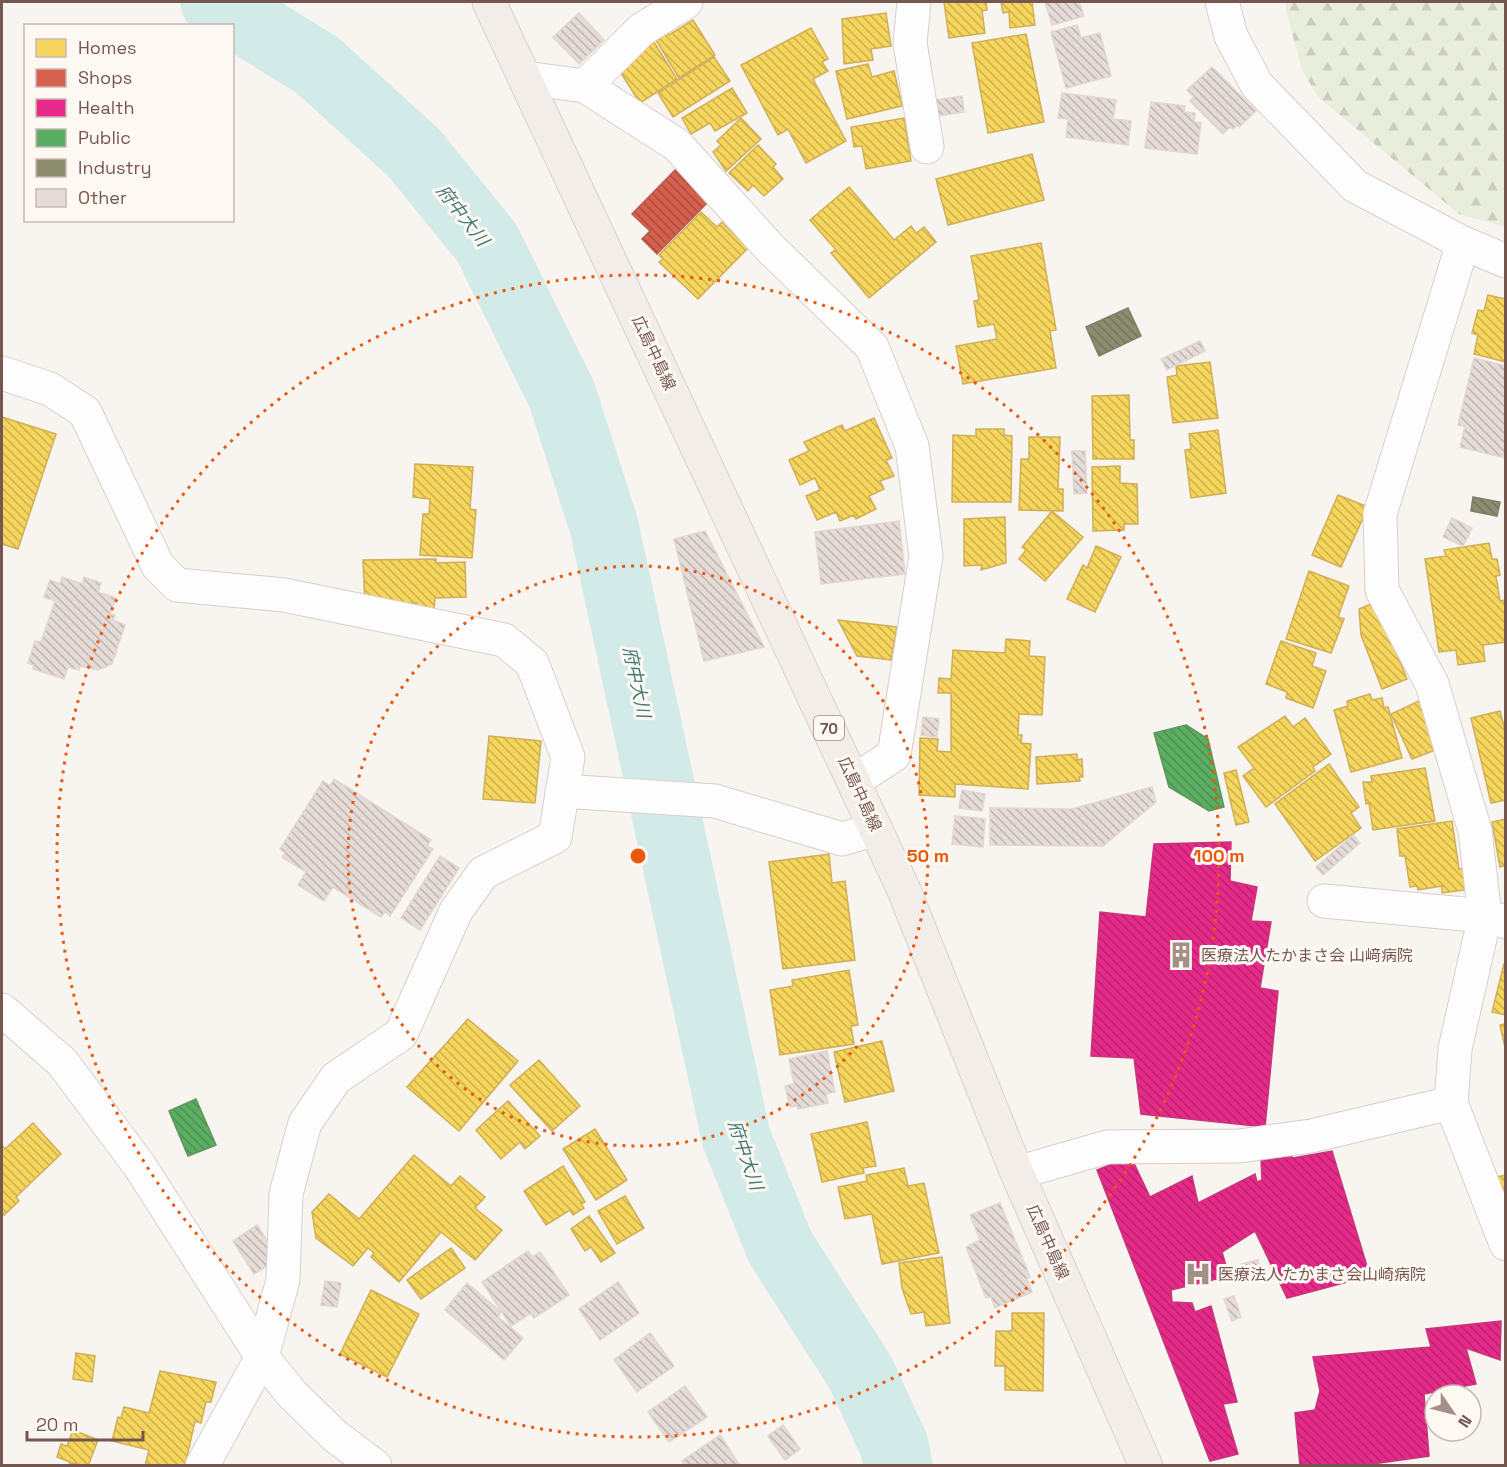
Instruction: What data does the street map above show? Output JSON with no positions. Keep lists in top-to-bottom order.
{
  "streets": {
    "main road": ["広島中島線", "70"]
  },
  "water": ["府中大川"],
  "places": {
    "building": ["医療法人たかまさ会 山﨑病院"],
    "hospital": ["医療法人たかまさ会山崎病院"]
  },
  "legend": [
    "Homes",
    "Shops",
    "Health",
    "Public",
    "Industry",
    "Other"
  ],
  "scale_bar": "20 m",
  "north": "bottom right",
  "rings": ["50 m", "100 m"]
}
